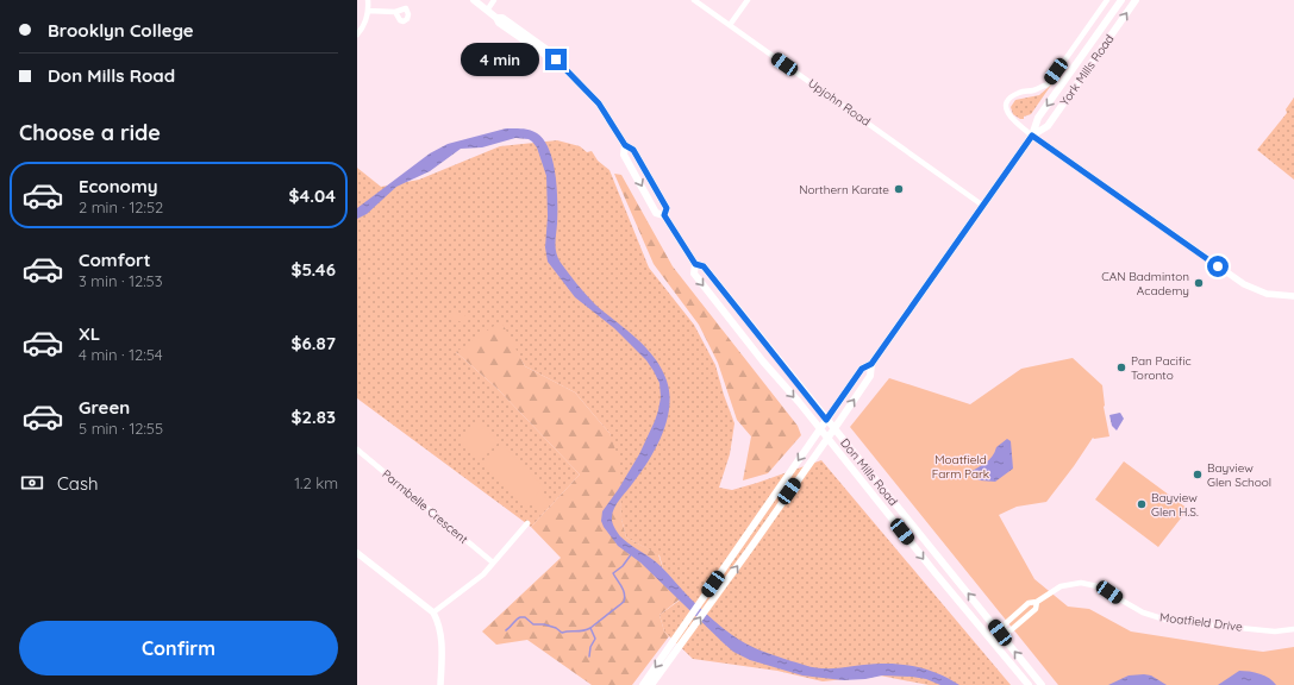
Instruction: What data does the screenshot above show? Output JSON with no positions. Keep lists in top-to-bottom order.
{
  "streets": {
    "main road": ["York Mills Road", "Don Mills Road"],
    "street": ["Upjohn Road", "Parmbelle Crescent", "Moatfield Drive"]
  },
  "crossings": [
    ["York Mills Road", "Upjohn Road"],
    ["York Mills Road", "Don Mills Road"],
    ["Don Mills Road", "Moatfield Drive"]
  ],
  "parks": ["Moatfield Farm Park"],
  "places": [
    "Northern Karate",
    "CAN Badminton Academy",
    "Pan Pacific Toronto",
    "Bayview Glen School",
    "Bayview Glen H.S."
  ],
  "page": {
    "banner": ["Brooklyn College", "Don Mills Road"],
    "bubble": "4 min",
    "heading": "Choose a ride",
    "list": [
      {
        "name": "Economy",
        "note": "2 min · 12:52",
        "value": "$4.04"
      },
      {
        "name": "Comfort",
        "note": "3 min · 12:53",
        "value": "$5.46"
      },
      {
        "name": "XL",
        "note": "4 min · 12:54",
        "value": "$6.87"
      },
      {
        "name": "Green",
        "note": "5 min · 12:55",
        "value": "$2.83"
      }
    ],
    "pay": ["Cash", "1.2 km"],
    "buttons": "Confirm"
  }
}
